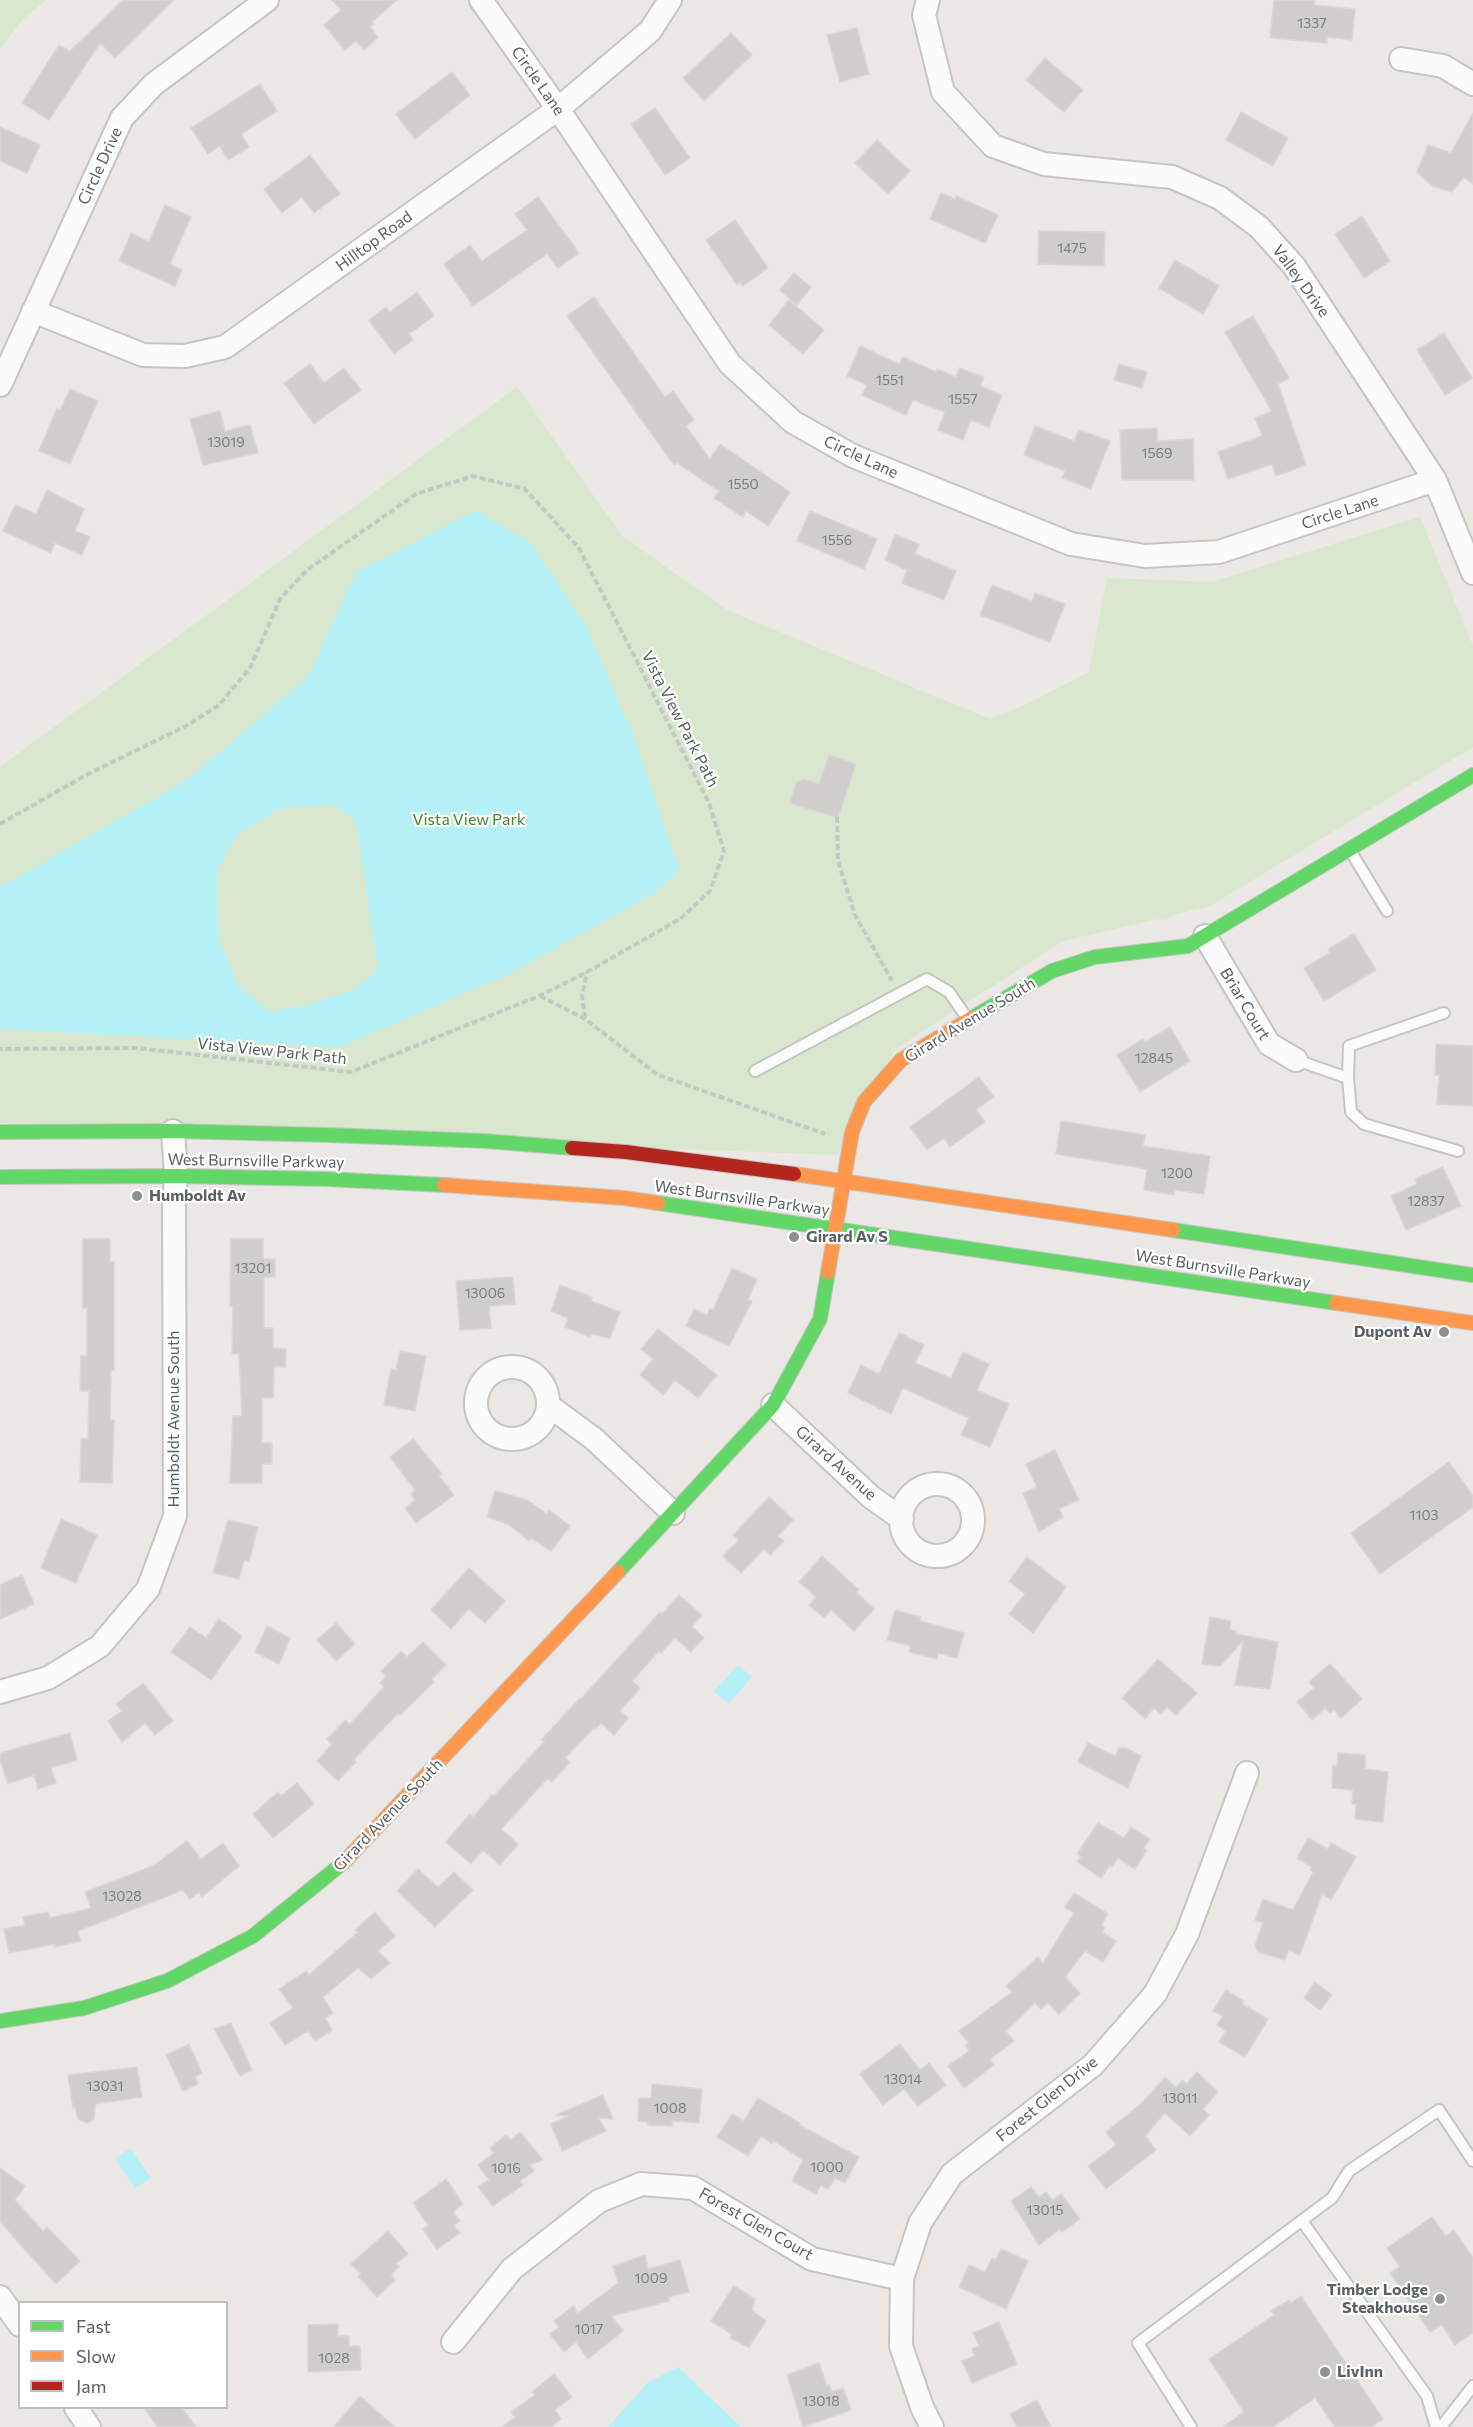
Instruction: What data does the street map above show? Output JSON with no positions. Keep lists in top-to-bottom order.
{
  "streets": {
    "street": [
      "Circle Lane",
      "Circle Drive",
      "Hilltop Road",
      "Valley Drive",
      "Briar Court",
      "Girard Avenue South",
      "West Burnsville Parkway",
      "Humboldt Avenue South",
      "Girard Avenue",
      "Forest Glen Drive",
      "Forest Glen Court"
    ],
    "path": ["Vista View Park Path"]
  },
  "crossings": [
    ["Circle Lane", "Hilltop Road"],
    ["Circle Lane", "Valley Drive"],
    ["Circle Drive", "Hilltop Road"],
    ["Briar Court", "Girard Avenue South"],
    ["Girard Avenue South", "West Burnsville Parkway"],
    ["Girard Avenue South", "Girard Avenue"],
    ["West Burnsville Parkway", "Humboldt Avenue South"],
    ["Forest Glen Drive", "Forest Glen Court"]
  ],
  "parks": ["Vista View Park"],
  "places": [
    "Humboldt Av",
    "Girard Av S",
    "Dupont Av",
    "Timber Lodge Steakhouse",
    "LivInn"
  ],
  "house_numbers": [
    "1337",
    "1475",
    "1551",
    "1557",
    "13019",
    "1569",
    "1550",
    "1556",
    "12845",
    "1200",
    "12837",
    "13201",
    "13006",
    "1103",
    "13028",
    "13014",
    "13031",
    "13011",
    "1008",
    "1000",
    "1016",
    "13015",
    "1009",
    "1017",
    "1028",
    "13018"
  ],
  "legend": ["Fast", "Slow", "Jam"]
}
